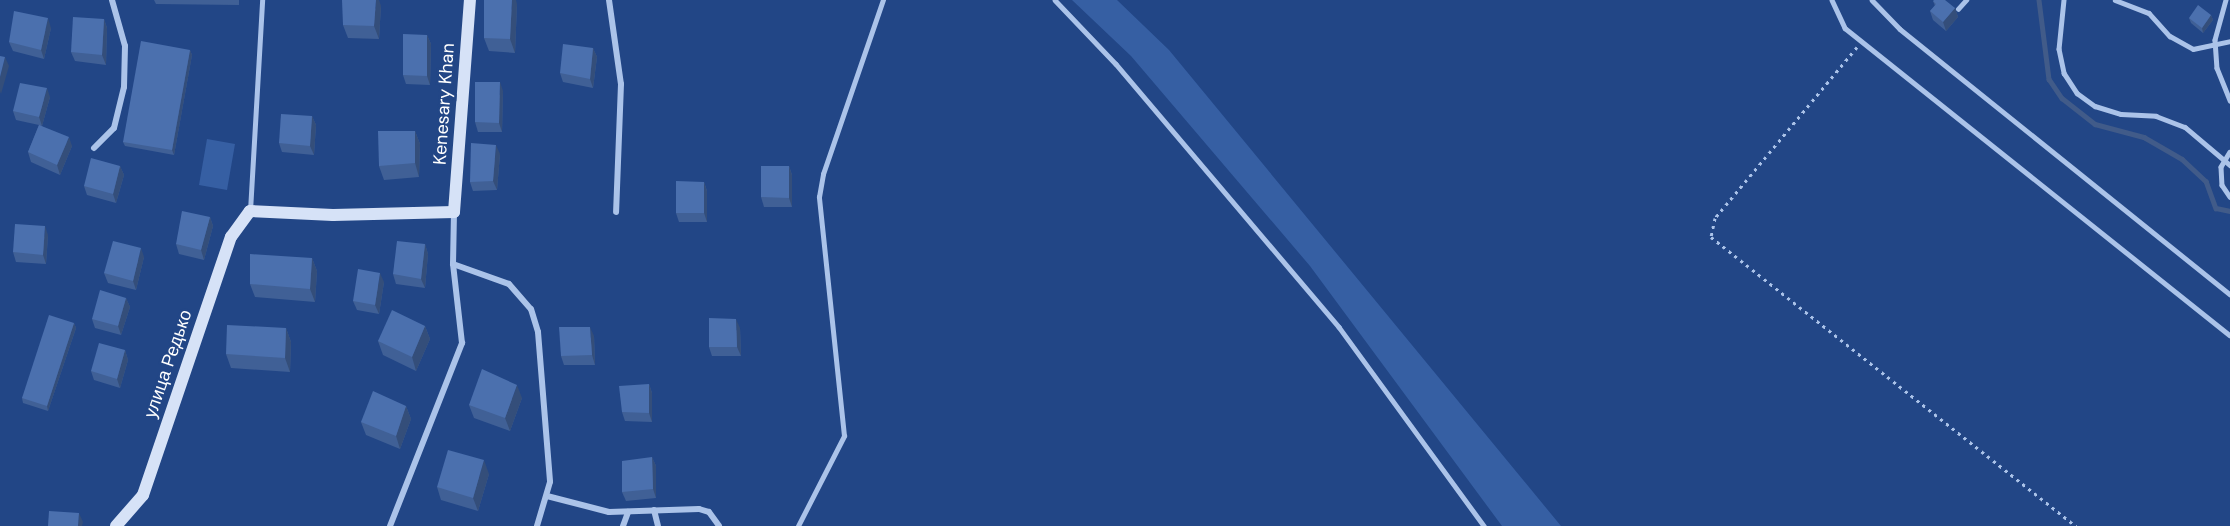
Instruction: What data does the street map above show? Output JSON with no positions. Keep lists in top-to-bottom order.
{
  "streets": {
    "street": ["Kenesary Khan", "улица Редько"]
  }
}
